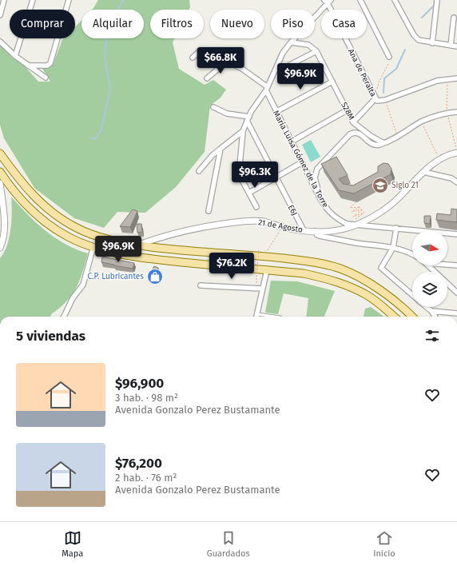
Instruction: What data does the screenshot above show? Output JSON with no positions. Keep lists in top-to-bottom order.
{
  "streets": {
    "street": [
      "Ana de Peralta",
      "S28M",
      "María Luisa Gómez de la Torre",
      "E6J",
      "21 de Agosto"
    ]
  },
  "crossings": [
    ["María Luisa Gómez de la Torre", "21 de Agosto"],
    ["E6J", "21 de Agosto"]
  ],
  "places": {
    "school or university": ["Siglo 21"],
    "shop": ["C.P. Lubricantes"]
  },
  "north": "right",
  "page": {
    "chip": [
      "Comprar",
      "Alquilar",
      "Filtros",
      "Nuevo",
      "Piso",
      "Casa"
    ],
    "price": [
      "$66.8K",
      "$96.9K",
      "$96.3K",
      "$96.9K",
      "$76.2K"
    ],
    "heading": "5 viviendas",
    "list": [
      {
        "name": "$96,900",
        "note": "3 hab. · 98 m² · Avenida Gonzalo Perez Bustamante"
      },
      {
        "name": "$76,200",
        "note": "2 hab. · 76 m² · Avenida Gonzalo Perez Bustamante"
      }
    ],
    "tabs": ["Mapa", "Guardados", "Inicio"]
  }
}
